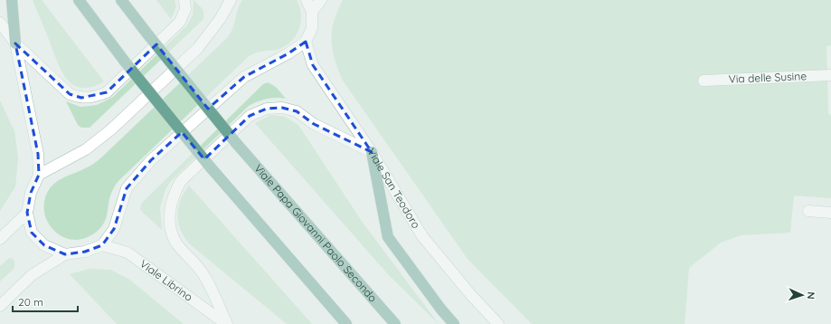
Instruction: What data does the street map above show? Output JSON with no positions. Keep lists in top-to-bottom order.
{
  "streets": {
    "main road": [
      "Via delle Susine",
      "Viale San Teodoro",
      "Viale Papa Giovanni Paolo Secondo",
      "Viale Librino"
    ]
  },
  "scale_bar": "20 m",
  "north": "right"
}
